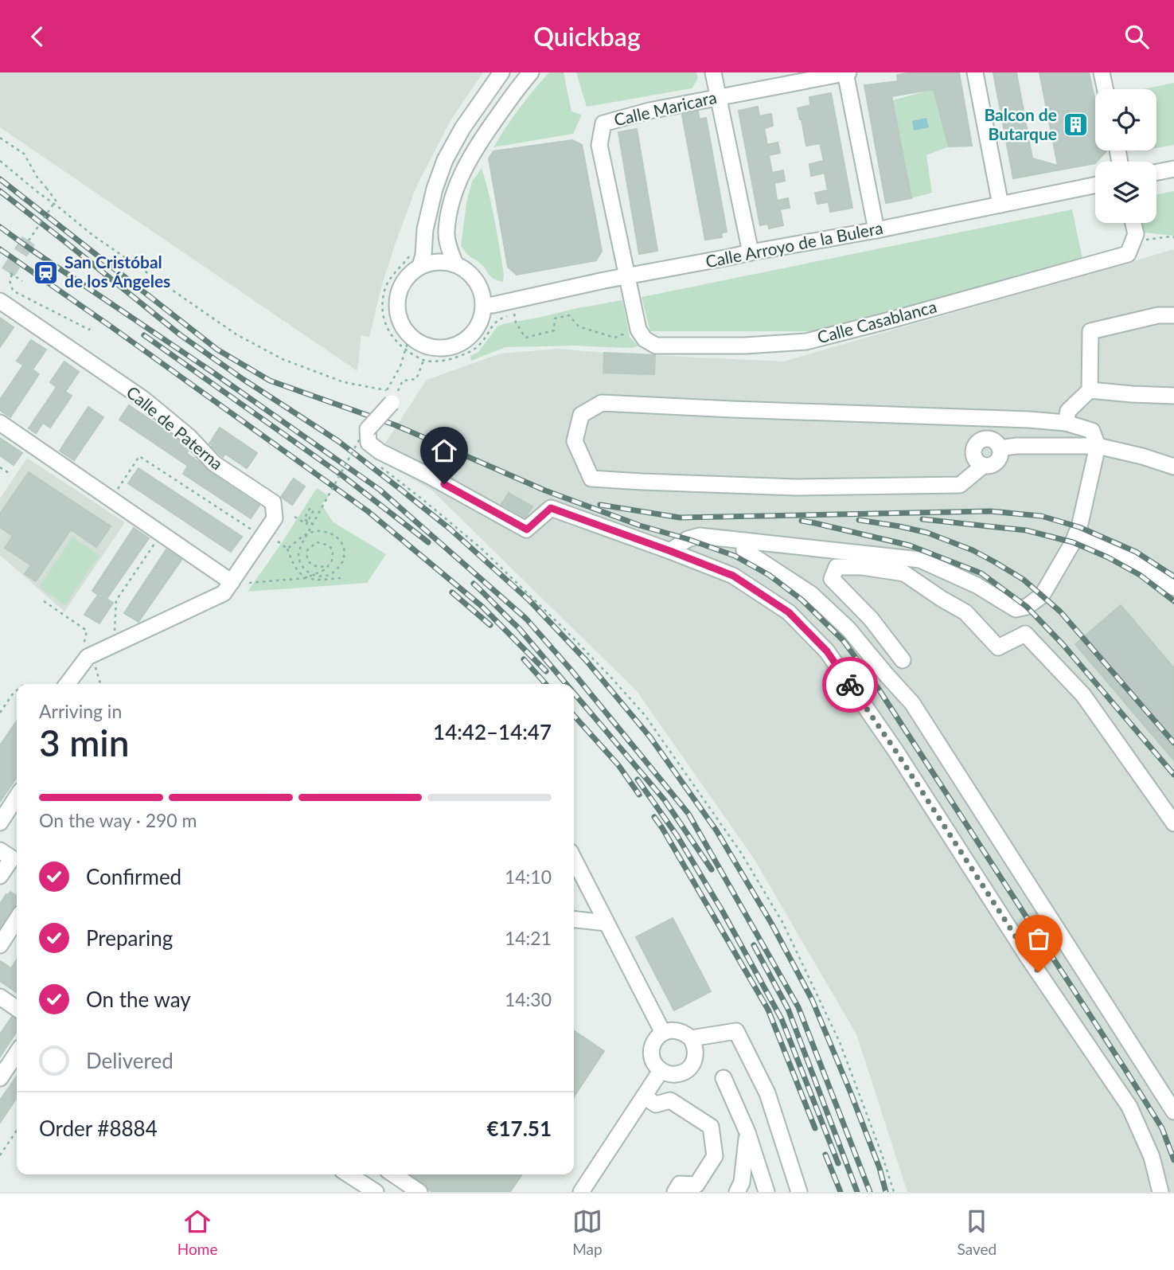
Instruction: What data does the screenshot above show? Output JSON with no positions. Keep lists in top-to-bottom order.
{
  "streets": {
    "street": [
      "Calle Maricara",
      "Calle Arroyo de la Bulera",
      "Calle Casablanca",
      "Calle de Paterna"
    ]
  },
  "crossings": [
    ["Calle Maricara", "Calle Arroyo de la Bulera"]
  ],
  "places": {
    "building": ["Balcon de Butarque"],
    "station": ["San Cristóbal de los Ángeles"]
  },
  "page": {
    "header": "Quickbag",
    "heading": ["3 min", "Arriving in", "14:42–14:47"],
    "panel": ["Order #8884", "€17.51"],
    "bar": "On the way · 290 m",
    "list": [
      ["Confirmed", "14:10"],
      ["Preparing", "14:21"],
      ["On the way", "14:30"],
      "Delivered"
    ],
    "tabs": ["Home", "Map", "Saved"]
  }
}
